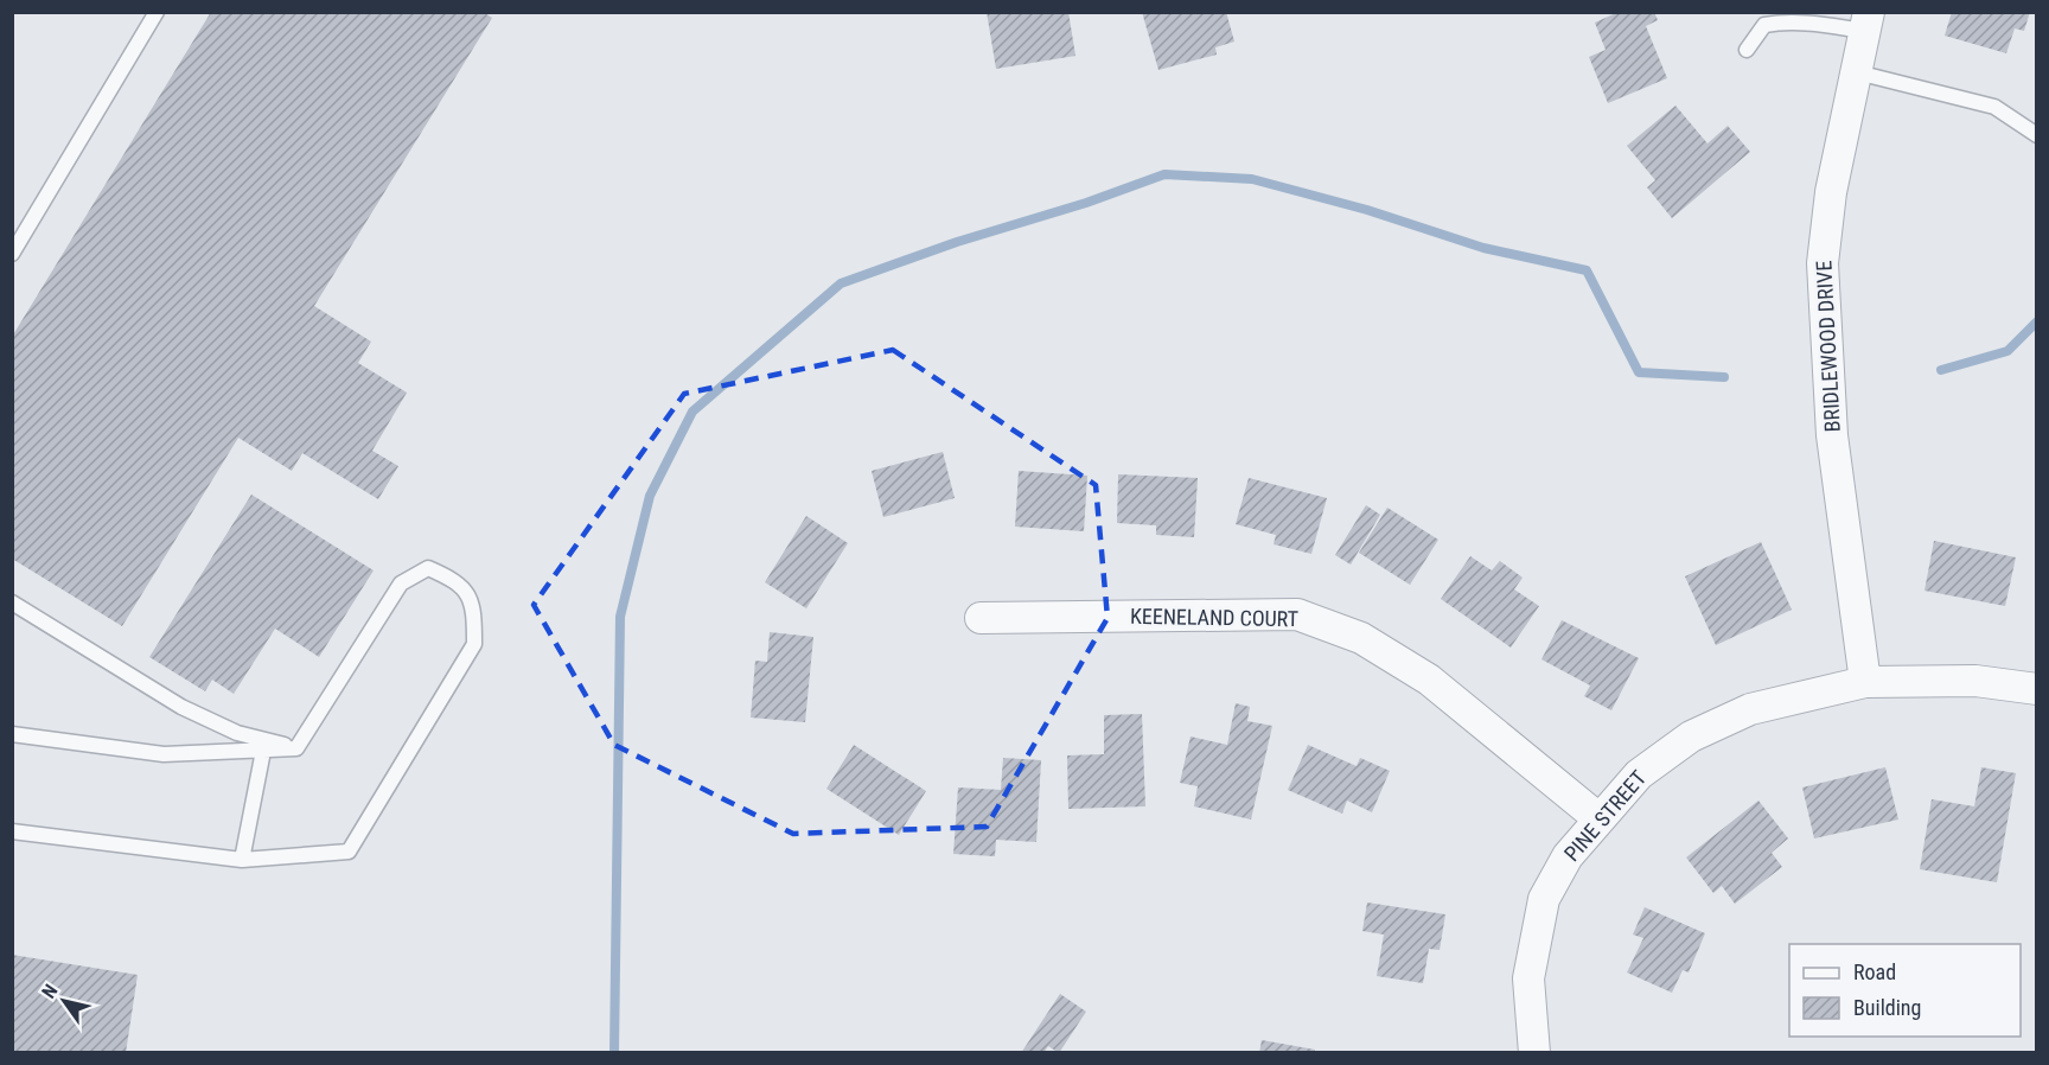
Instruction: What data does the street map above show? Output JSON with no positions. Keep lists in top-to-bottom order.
{
  "streets": {
    "street": ["BRIDLEWOOD DRIVE", "KEENELAND COURT", "PINE STREET"]
  },
  "crossings": [
    ["BRIDLEWOOD DRIVE", "PINE STREET"],
    ["KEENELAND COURT", "PINE STREET"]
  ],
  "legend": ["Road", "Building"],
  "north": "top left"
}
